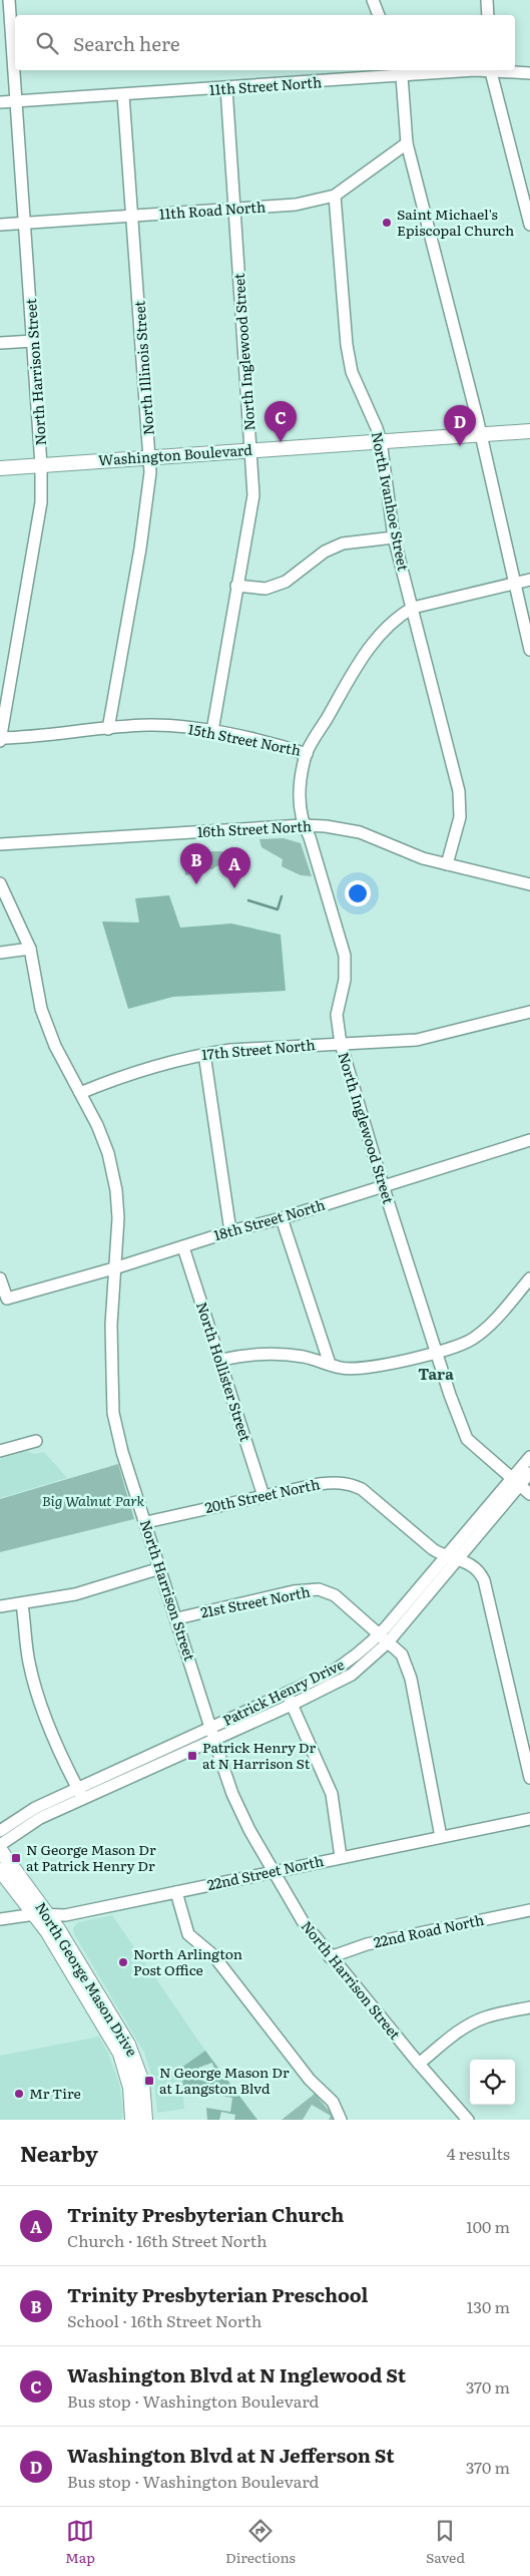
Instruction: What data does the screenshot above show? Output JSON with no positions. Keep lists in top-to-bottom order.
{
  "streets": {
    "main road": ["Washington Boulevard", "North George Mason Drive"],
    "street": [
      "11th Street North",
      "11th Road North",
      "North Inglewood Street",
      "North Illinois Street",
      "North Harrison Street",
      "North Ivanhoe Street",
      "15th Street North",
      "16th Street North",
      "17th Street North",
      "18th Street North",
      "North Hollister Street",
      "20th Street North",
      "21st Street North",
      "Patrick Henry Drive",
      "22nd Street North",
      "22nd Road North"
    ]
  },
  "crossings": [
    ["11th Street North", "North Inglewood Street"],
    ["11th Street North", "North Illinois Street"],
    ["11th Street North", "North Harrison Street"],
    ["11th Road North", "North Inglewood Street"],
    ["11th Road North", "North Illinois Street"],
    ["11th Road North", "North Harrison Street"],
    ["11th Road North", "North Ivanhoe Street"],
    ["North Inglewood Street", "Washington Boulevard"],
    ["North Inglewood Street", "15th Street North"],
    ["North Inglewood Street", "16th Street North"],
    ["North Inglewood Street", "17th Street North"],
    ["North Inglewood Street", "18th Street North"],
    ["North Inglewood Street", "Patrick Henry Drive"],
    ["North Illinois Street", "Washington Boulevard"],
    ["North Illinois Street", "15th Street North"],
    ["North Harrison Street", "Washington Boulevard"],
    ["North Harrison Street", "15th Street North"],
    ["North Harrison Street", "17th Street North"],
    ["North Harrison Street", "18th Street North"],
    ["North Harrison Street", "20th Street North"],
    ["North Harrison Street", "21st Street North"],
    ["North Harrison Street", "Patrick Henry Drive"],
    ["North Harrison Street", "22nd Street North"],
    ["North Harrison Street", "22nd Road North"],
    ["Washington Boulevard", "North Ivanhoe Street"],
    ["North Ivanhoe Street", "15th Street North"],
    ["North Ivanhoe Street", "16th Street North"],
    ["18th Street North", "North Hollister Street"],
    ["North Hollister Street", "20th Street North"],
    ["20th Street North", "Patrick Henry Drive"],
    ["21st Street North", "Patrick Henry Drive"],
    ["21st Street North", "22nd Street North"],
    ["22nd Street North", "North George Mason Drive"]
  ],
  "districts": ["Tara"],
  "parks": ["Big Walnut Park"],
  "places": {
    "other": ["Saint Michael's Episcopal Church", "North Arlington Post Office", "Mr Tire"],
    "transit": ["Patrick Henry Dr at N Harrison St", "N George Mason Dr at Patrick Henry Dr", "N George Mason Dr at Langston Blvd"]
  },
  "page": {
    "search": "Search here",
    "pins": [
      "C",
      "D",
      "B",
      "A"
    ],
    "heading": ["Nearby", "4 results"],
    "list": [
      {
        "mark": "A",
        "name": "Trinity Presbyterian Church",
        "note": "Church · 16th Street North",
        "value": "100 m"
      },
      {
        "mark": "B",
        "name": "Trinity Presbyterian Preschool",
        "note": "School · 16th Street North",
        "value": "130 m"
      },
      {
        "mark": "C",
        "name": "Washington Blvd at N Inglewood St",
        "note": "Bus stop · Washington Boulevard",
        "value": "370 m"
      },
      {
        "mark": "D",
        "name": "Washington Blvd at N Jefferson St",
        "note": "Bus stop · Washington Boulevard",
        "value": "370 m"
      }
    ],
    "nav": ["Map", "Directions", "Saved"]
  }
}
